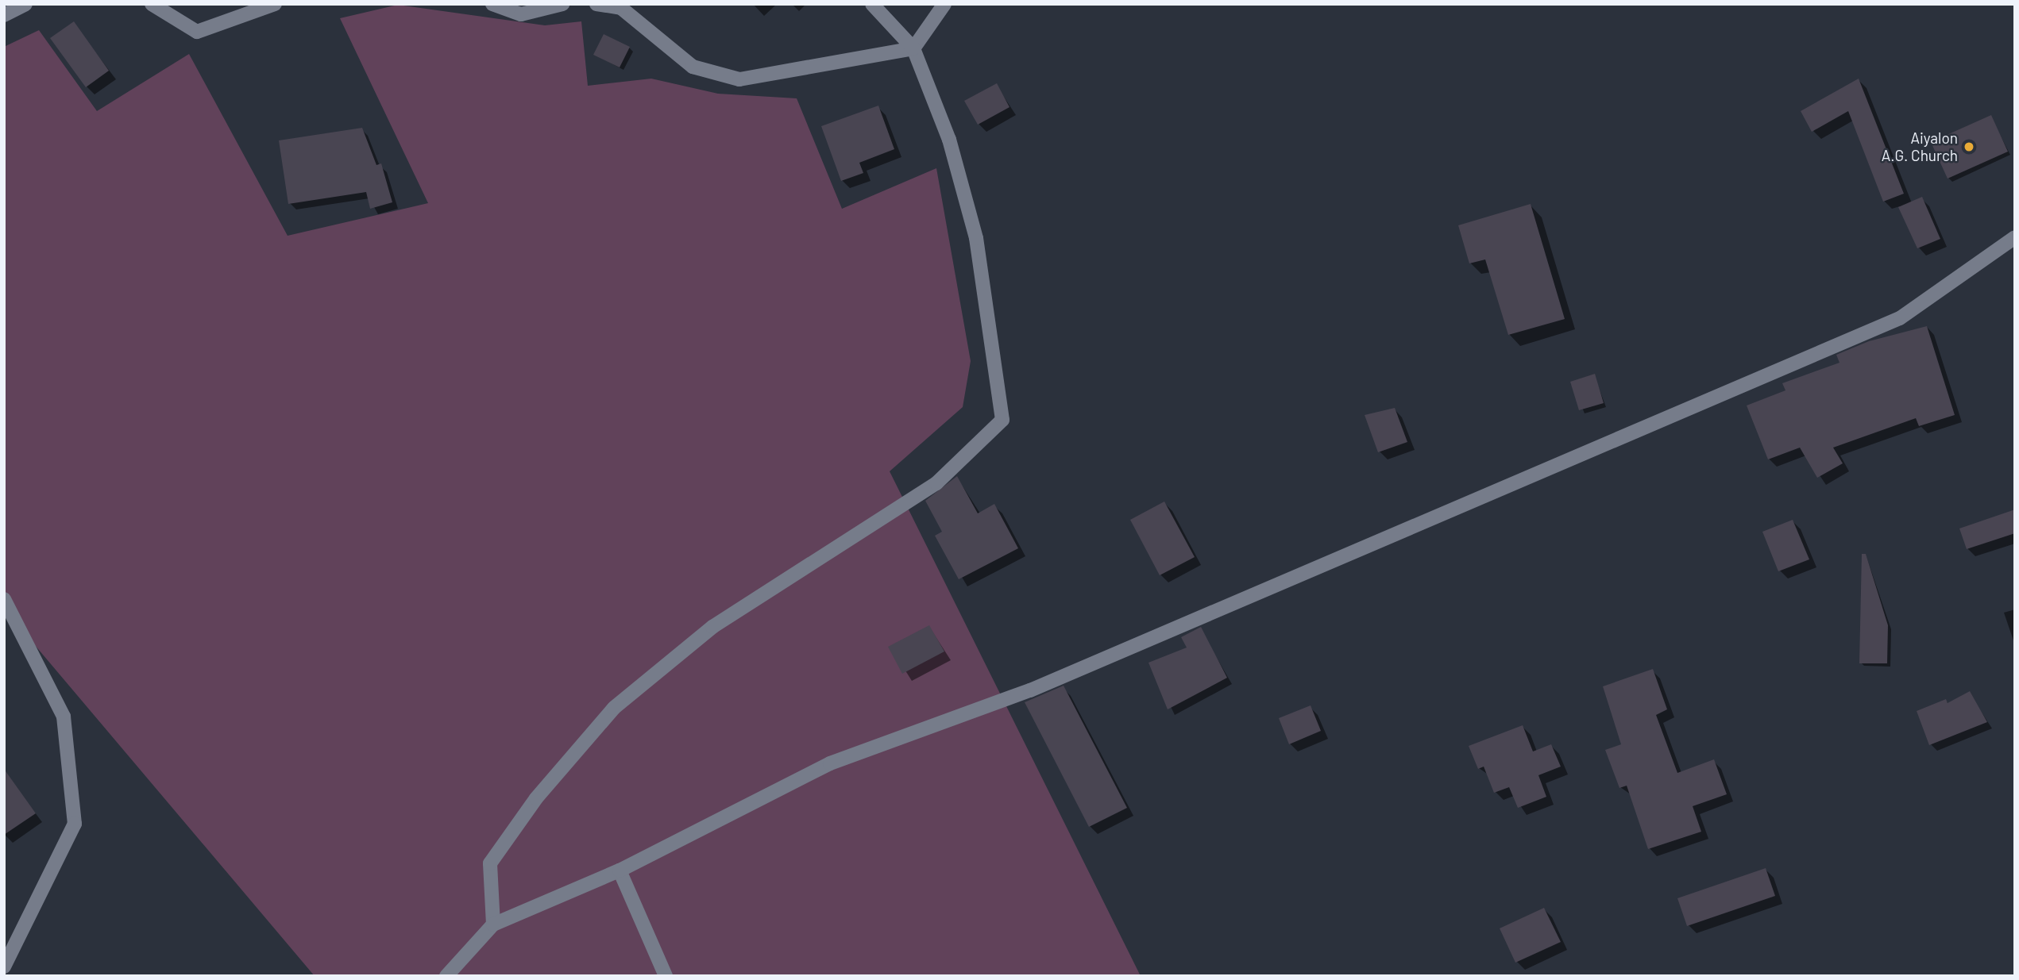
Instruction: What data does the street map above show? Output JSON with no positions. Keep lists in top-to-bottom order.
{
  "places": ["Aiyalon A.G. Church"]
}
